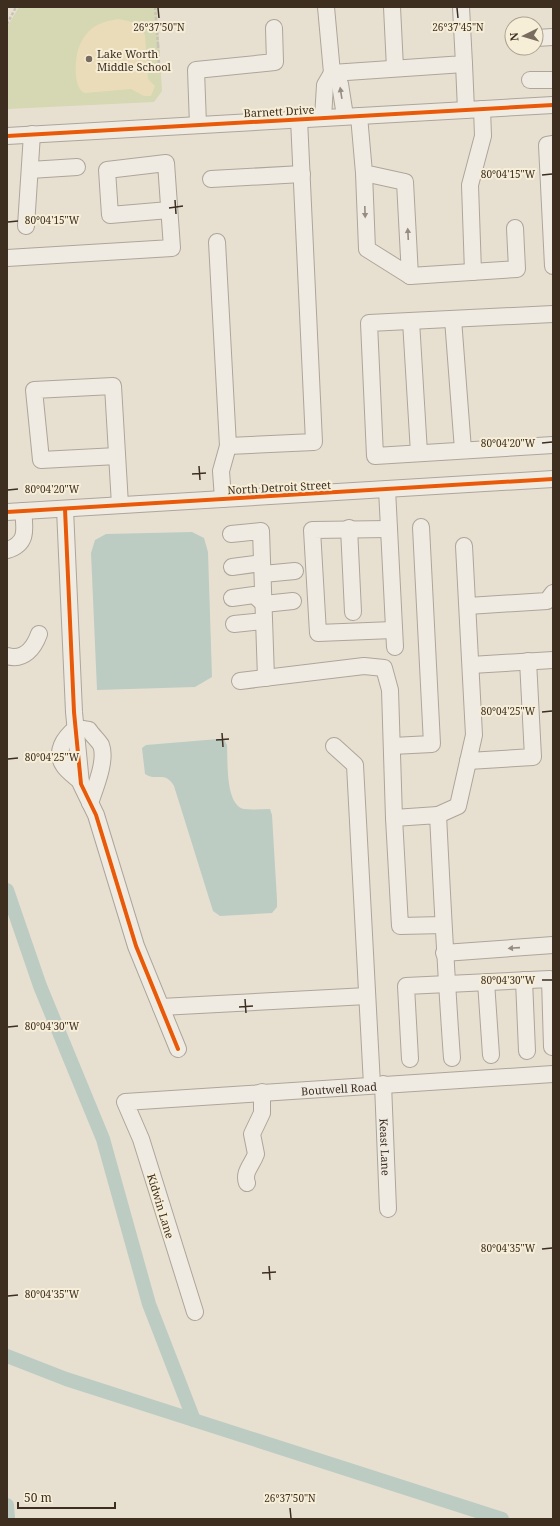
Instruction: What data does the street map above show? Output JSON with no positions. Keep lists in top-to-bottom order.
{
  "streets": {
    "street": [
      "Barnett Drive",
      "North Detroit Street",
      "Boutwell Road",
      "Keast Lane",
      "Kidwin Lane"
    ]
  },
  "crossings": [
    ["Boutwell Road", "Keast Lane"],
    ["Boutwell Road", "Kidwin Lane"]
  ],
  "places": ["Lake Worth Middle School"],
  "scale_bar": "50 m",
  "north": "left",
  "coordinates": [
    "26°37'45\"N",
    "26°37'50\"N",
    "80°04'15\"W",
    "80°04'20\"W",
    "80°04'25\"W",
    "80°04'30\"W",
    "80°04'35\"W"
  ]
}
